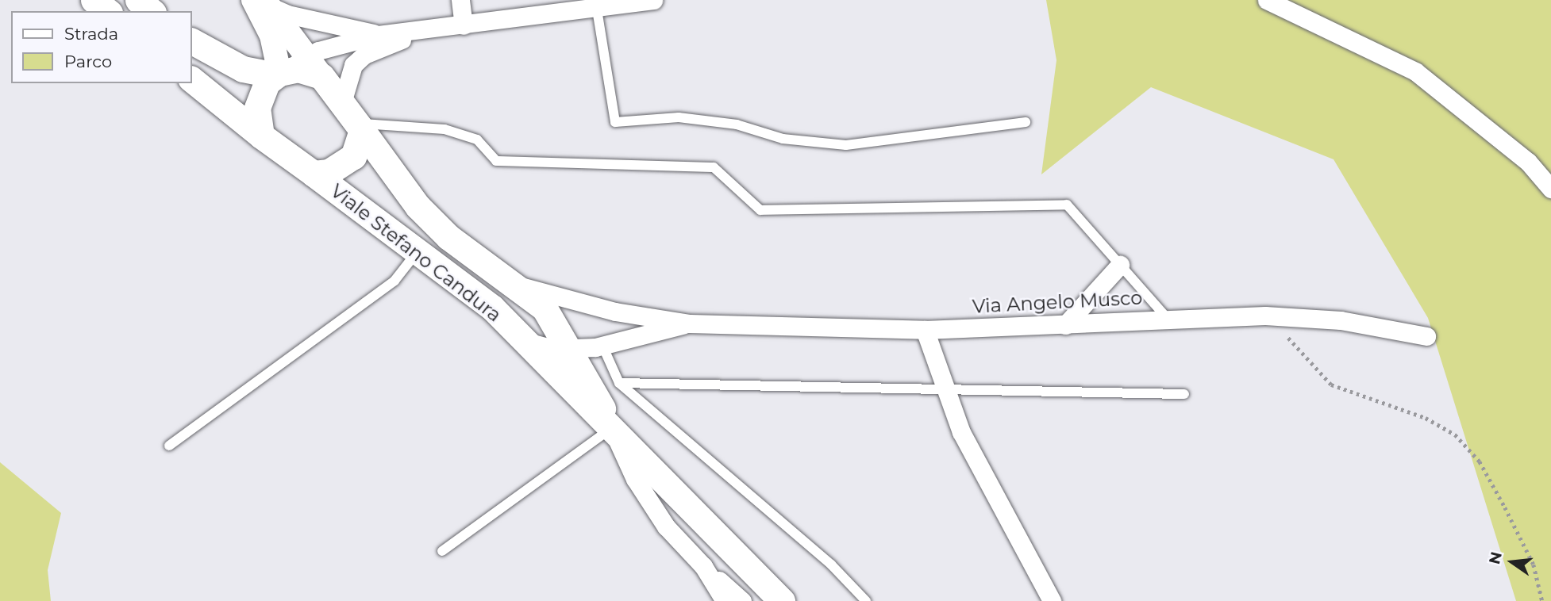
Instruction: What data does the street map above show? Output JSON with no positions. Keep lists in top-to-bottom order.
{
  "streets": {
    "main road": ["Viale Stefano Candura"],
    "street": ["Via Angelo Musco"]
  },
  "legend": ["Strada", "Parco"],
  "north": "left"
}
